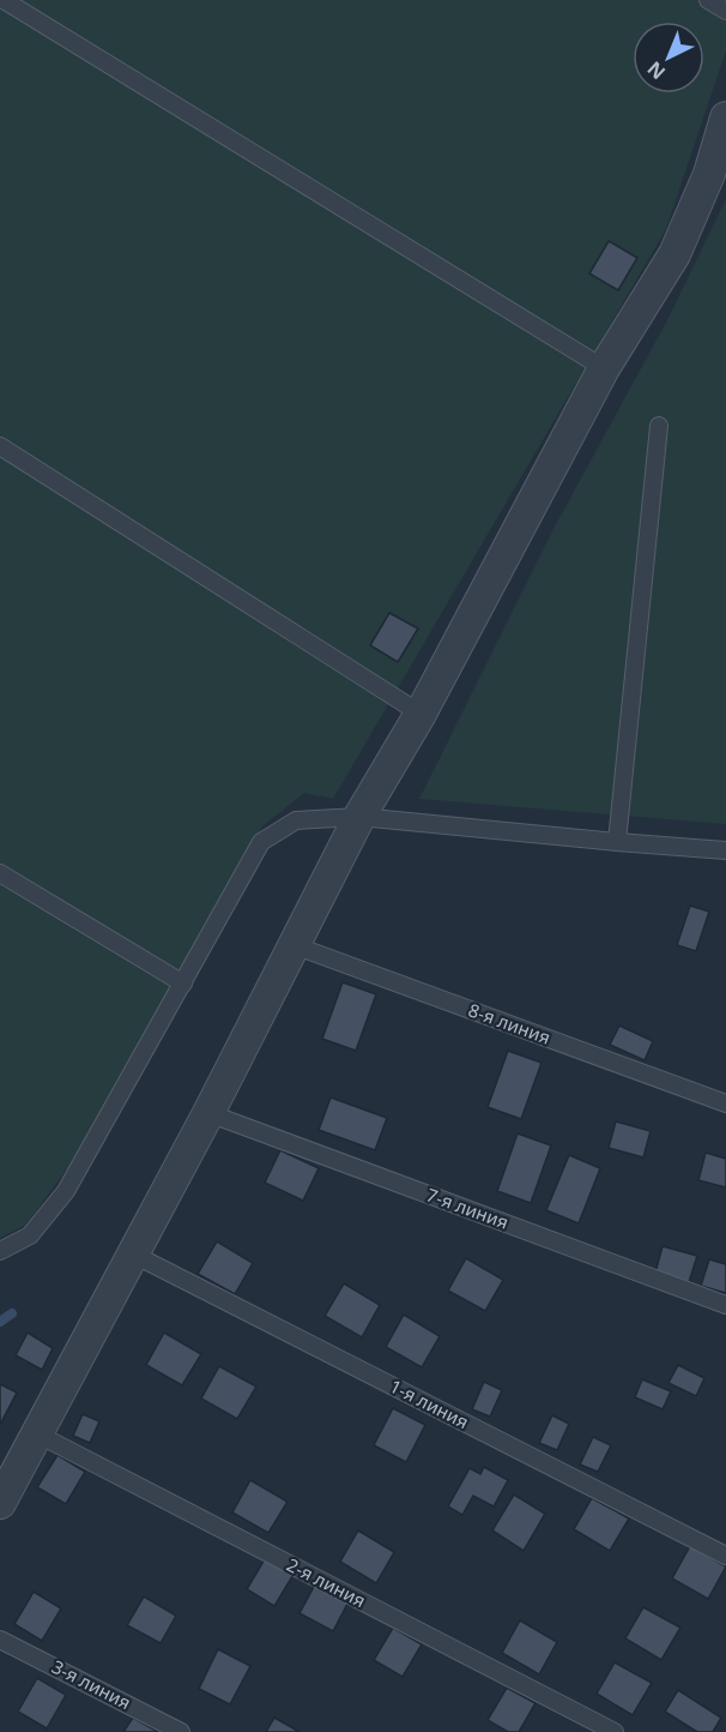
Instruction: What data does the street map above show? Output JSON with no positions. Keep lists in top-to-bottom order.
{
  "streets": {
    "lane": [
      "8-я линия",
      "7-я линия",
      "1-я линия",
      "2-я линия",
      "3-я линия"
    ]
  },
  "north": "bottom left"
}
